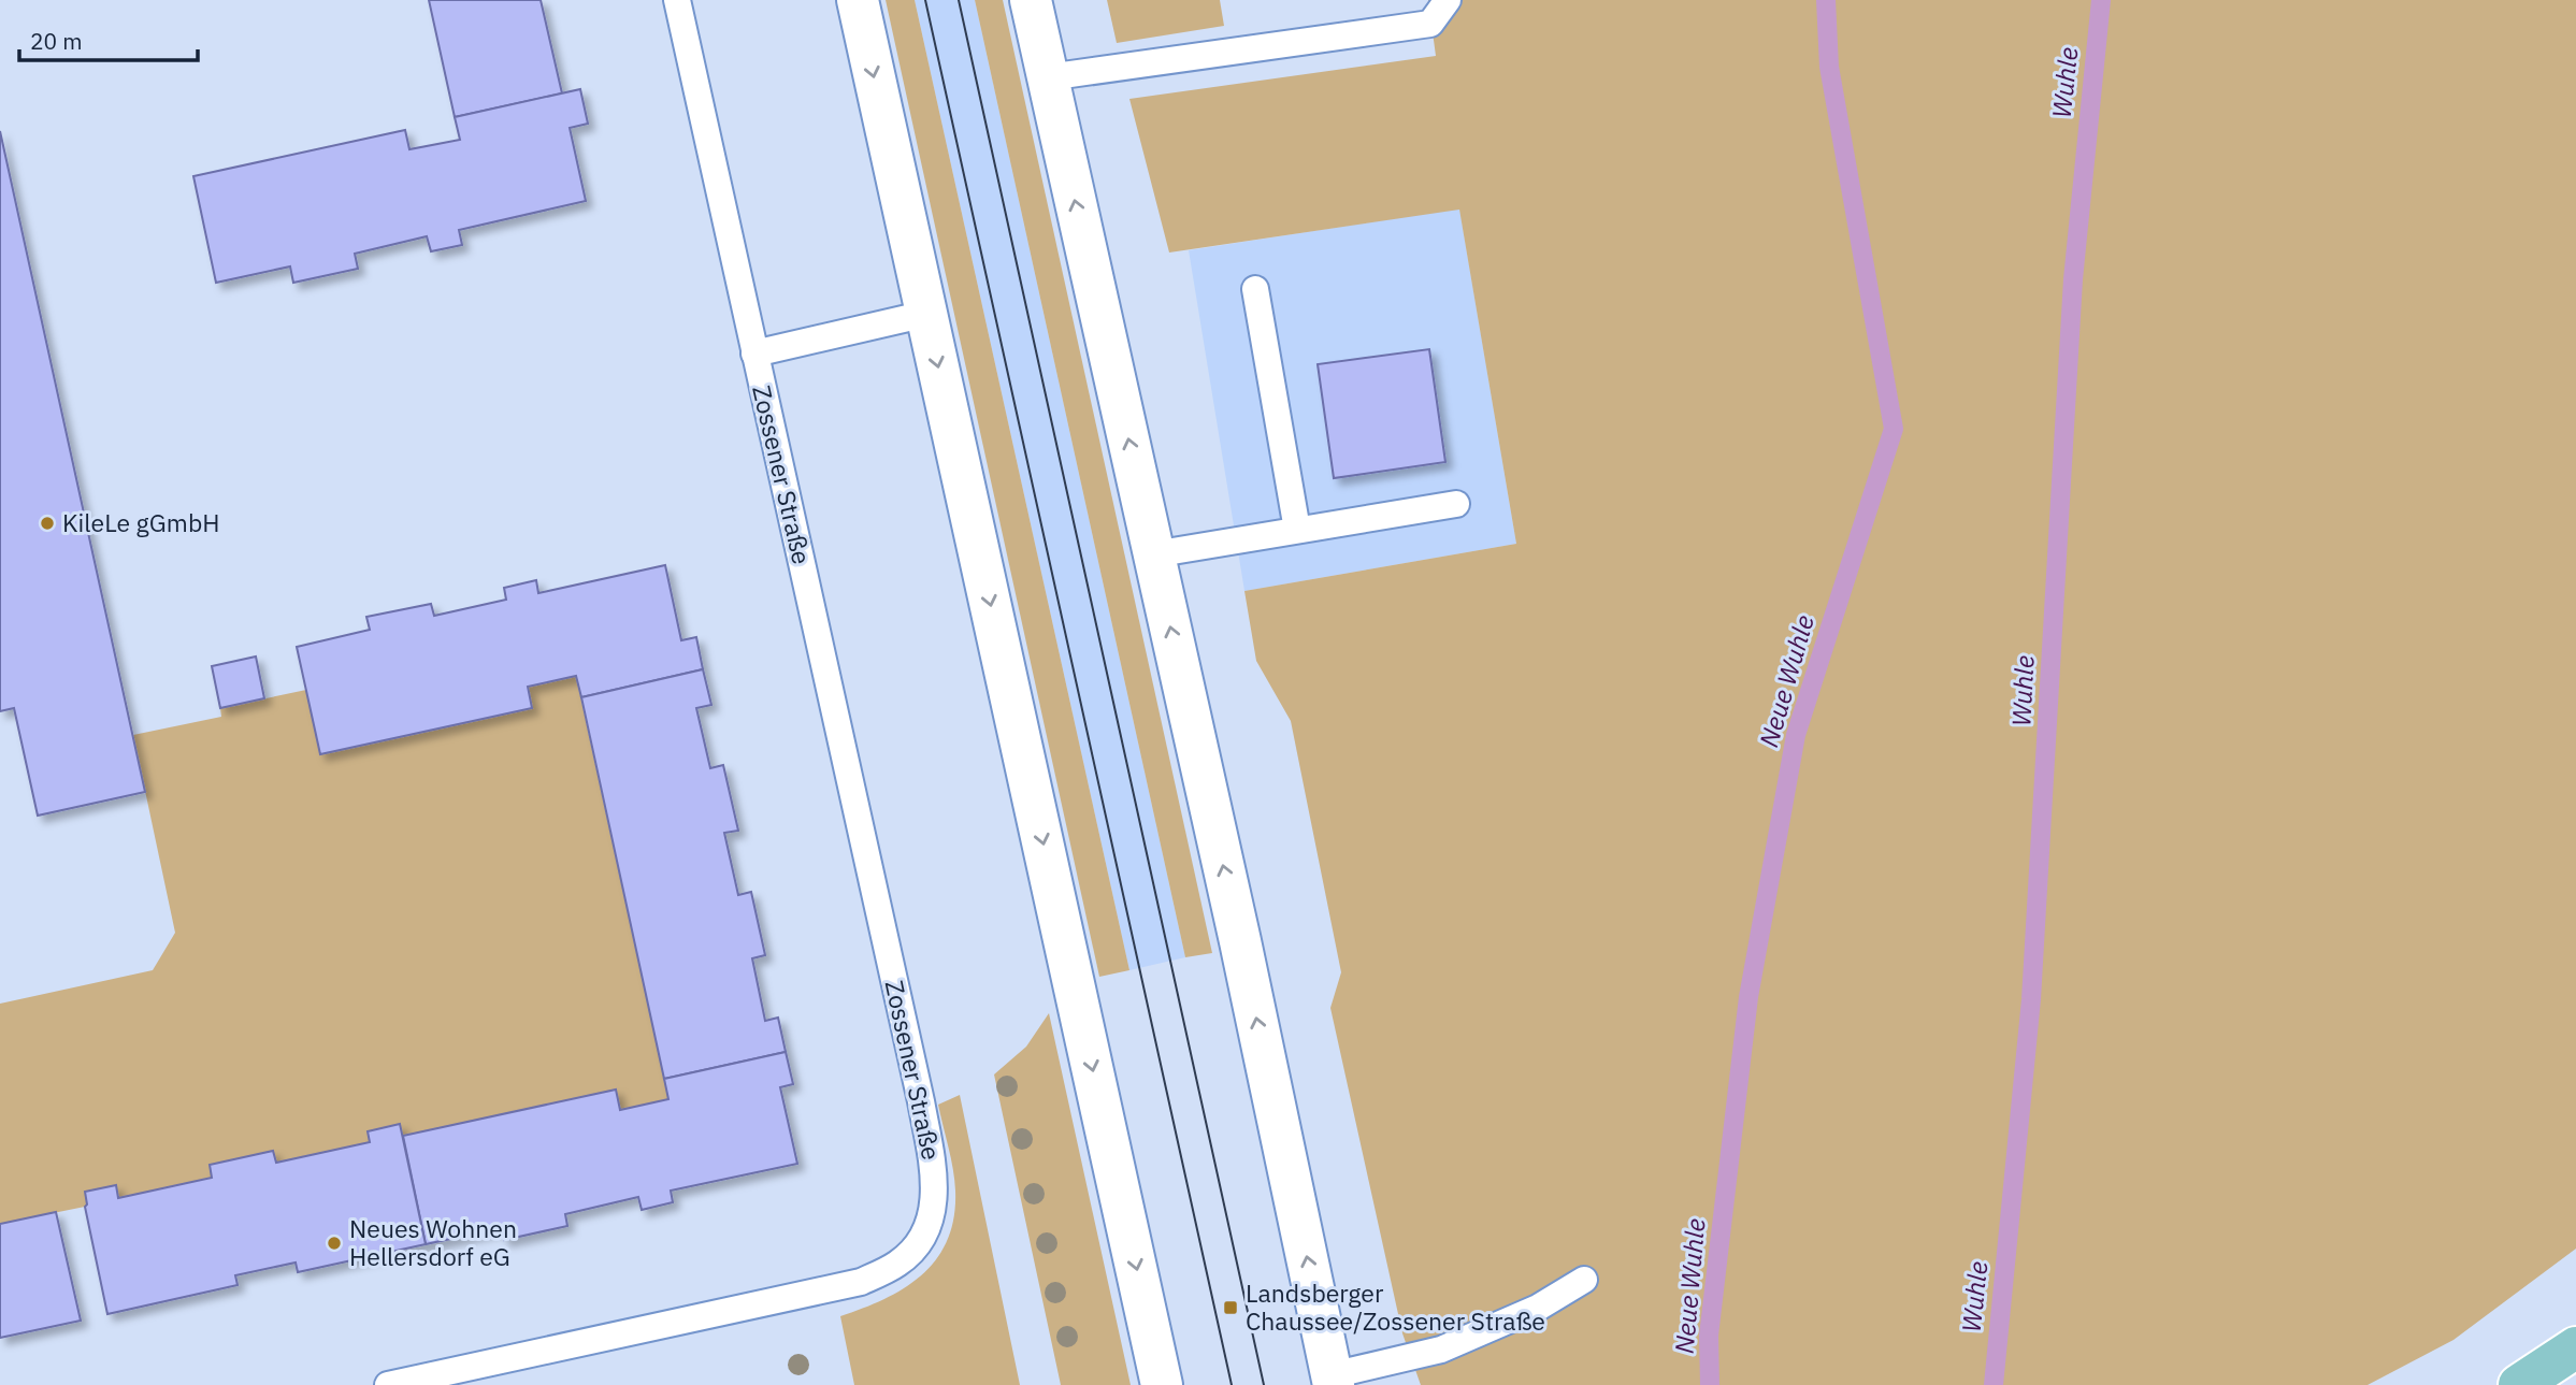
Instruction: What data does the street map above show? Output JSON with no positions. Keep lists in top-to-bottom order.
{
  "streets": {
    "lane": ["Zossener Straße"]
  },
  "water": ["Wuhle", "Neue Wuhle"],
  "places": {
    "other": ["KileLe gGmbH", "Neues Wohnen Hellersdorf eG"],
    "transit": ["Landsberger Chaussee/Zossener Straße"]
  },
  "scale_bar": "20 m"
}
